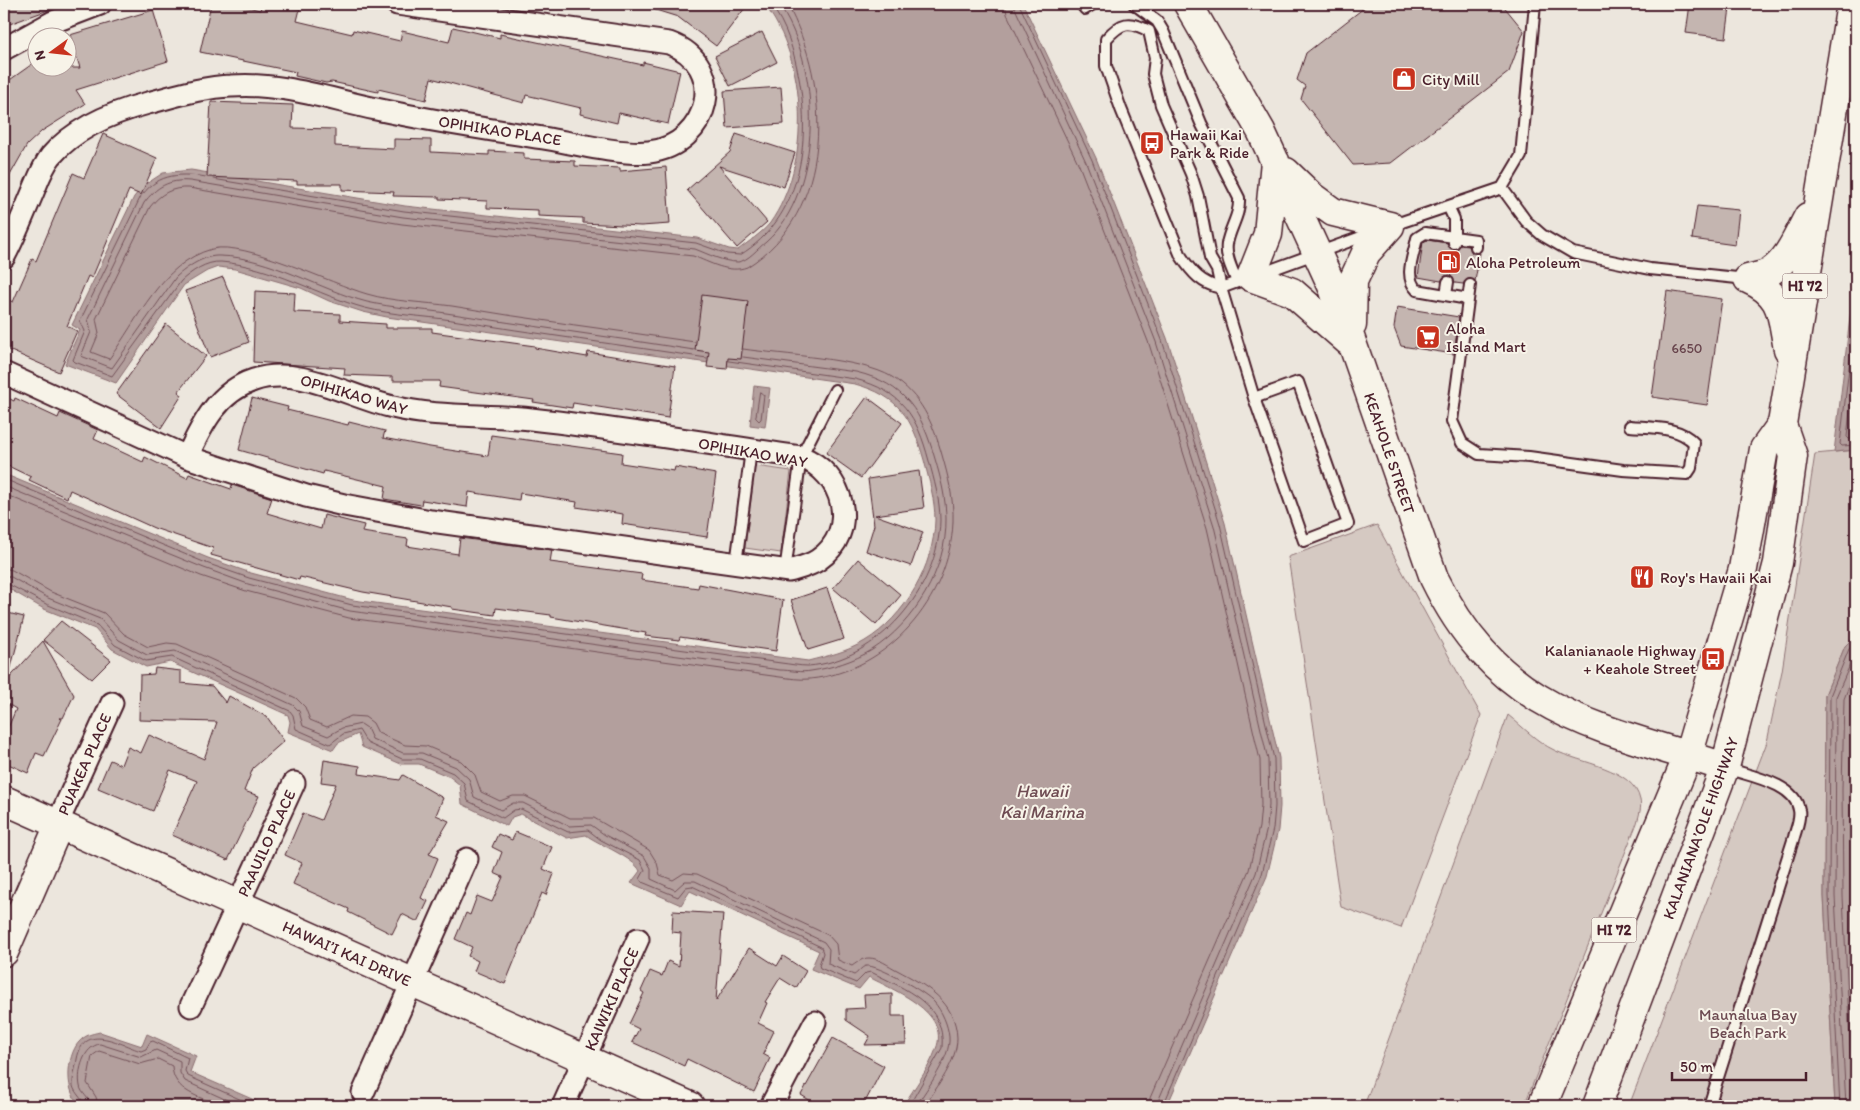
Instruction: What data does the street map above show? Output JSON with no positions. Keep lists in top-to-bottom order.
{
  "streets": {
    "main road": [
      "HI 72",
      "KEAHOLE STREET",
      "KALANIANA’OLE HIGHWAY",
      "HAWAI’I KAI DRIVE"
    ],
    "street": [
      "OPIHIKAO PLACE",
      "OPIHIKAO WAY",
      "PUAKEA PLACE",
      "PAAUILO PLACE",
      "KAIWIKI PLACE"
    ]
  },
  "crossings": [
    ["KEAHOLE STREET", "KALANIANA’OLE HIGHWAY"],
    ["PUAKEA PLACE", "HAWAI’I KAI DRIVE"],
    ["PAAUILO PLACE", "HAWAI’I KAI DRIVE"],
    ["HAWAI’I KAI DRIVE", "KAIWIKI PLACE"]
  ],
  "water": ["Hawaii Kai Marina"],
  "parks": ["Maunalua Bay Beach Park"],
  "places": {
    "shop": ["City Mill"],
    "bus stop": ["Hawaii Kai Park & Ride", "Kalanianaole Highway + Keahole Street"],
    "fuel station": ["Aloha Petroleum"],
    "supermarket": ["Aloha Island Mart"],
    "restaurant": ["Roy's Hawaii Kai"]
  },
  "house_numbers": ["6650"],
  "scale_bar": "50 m",
  "north": "left"
}
